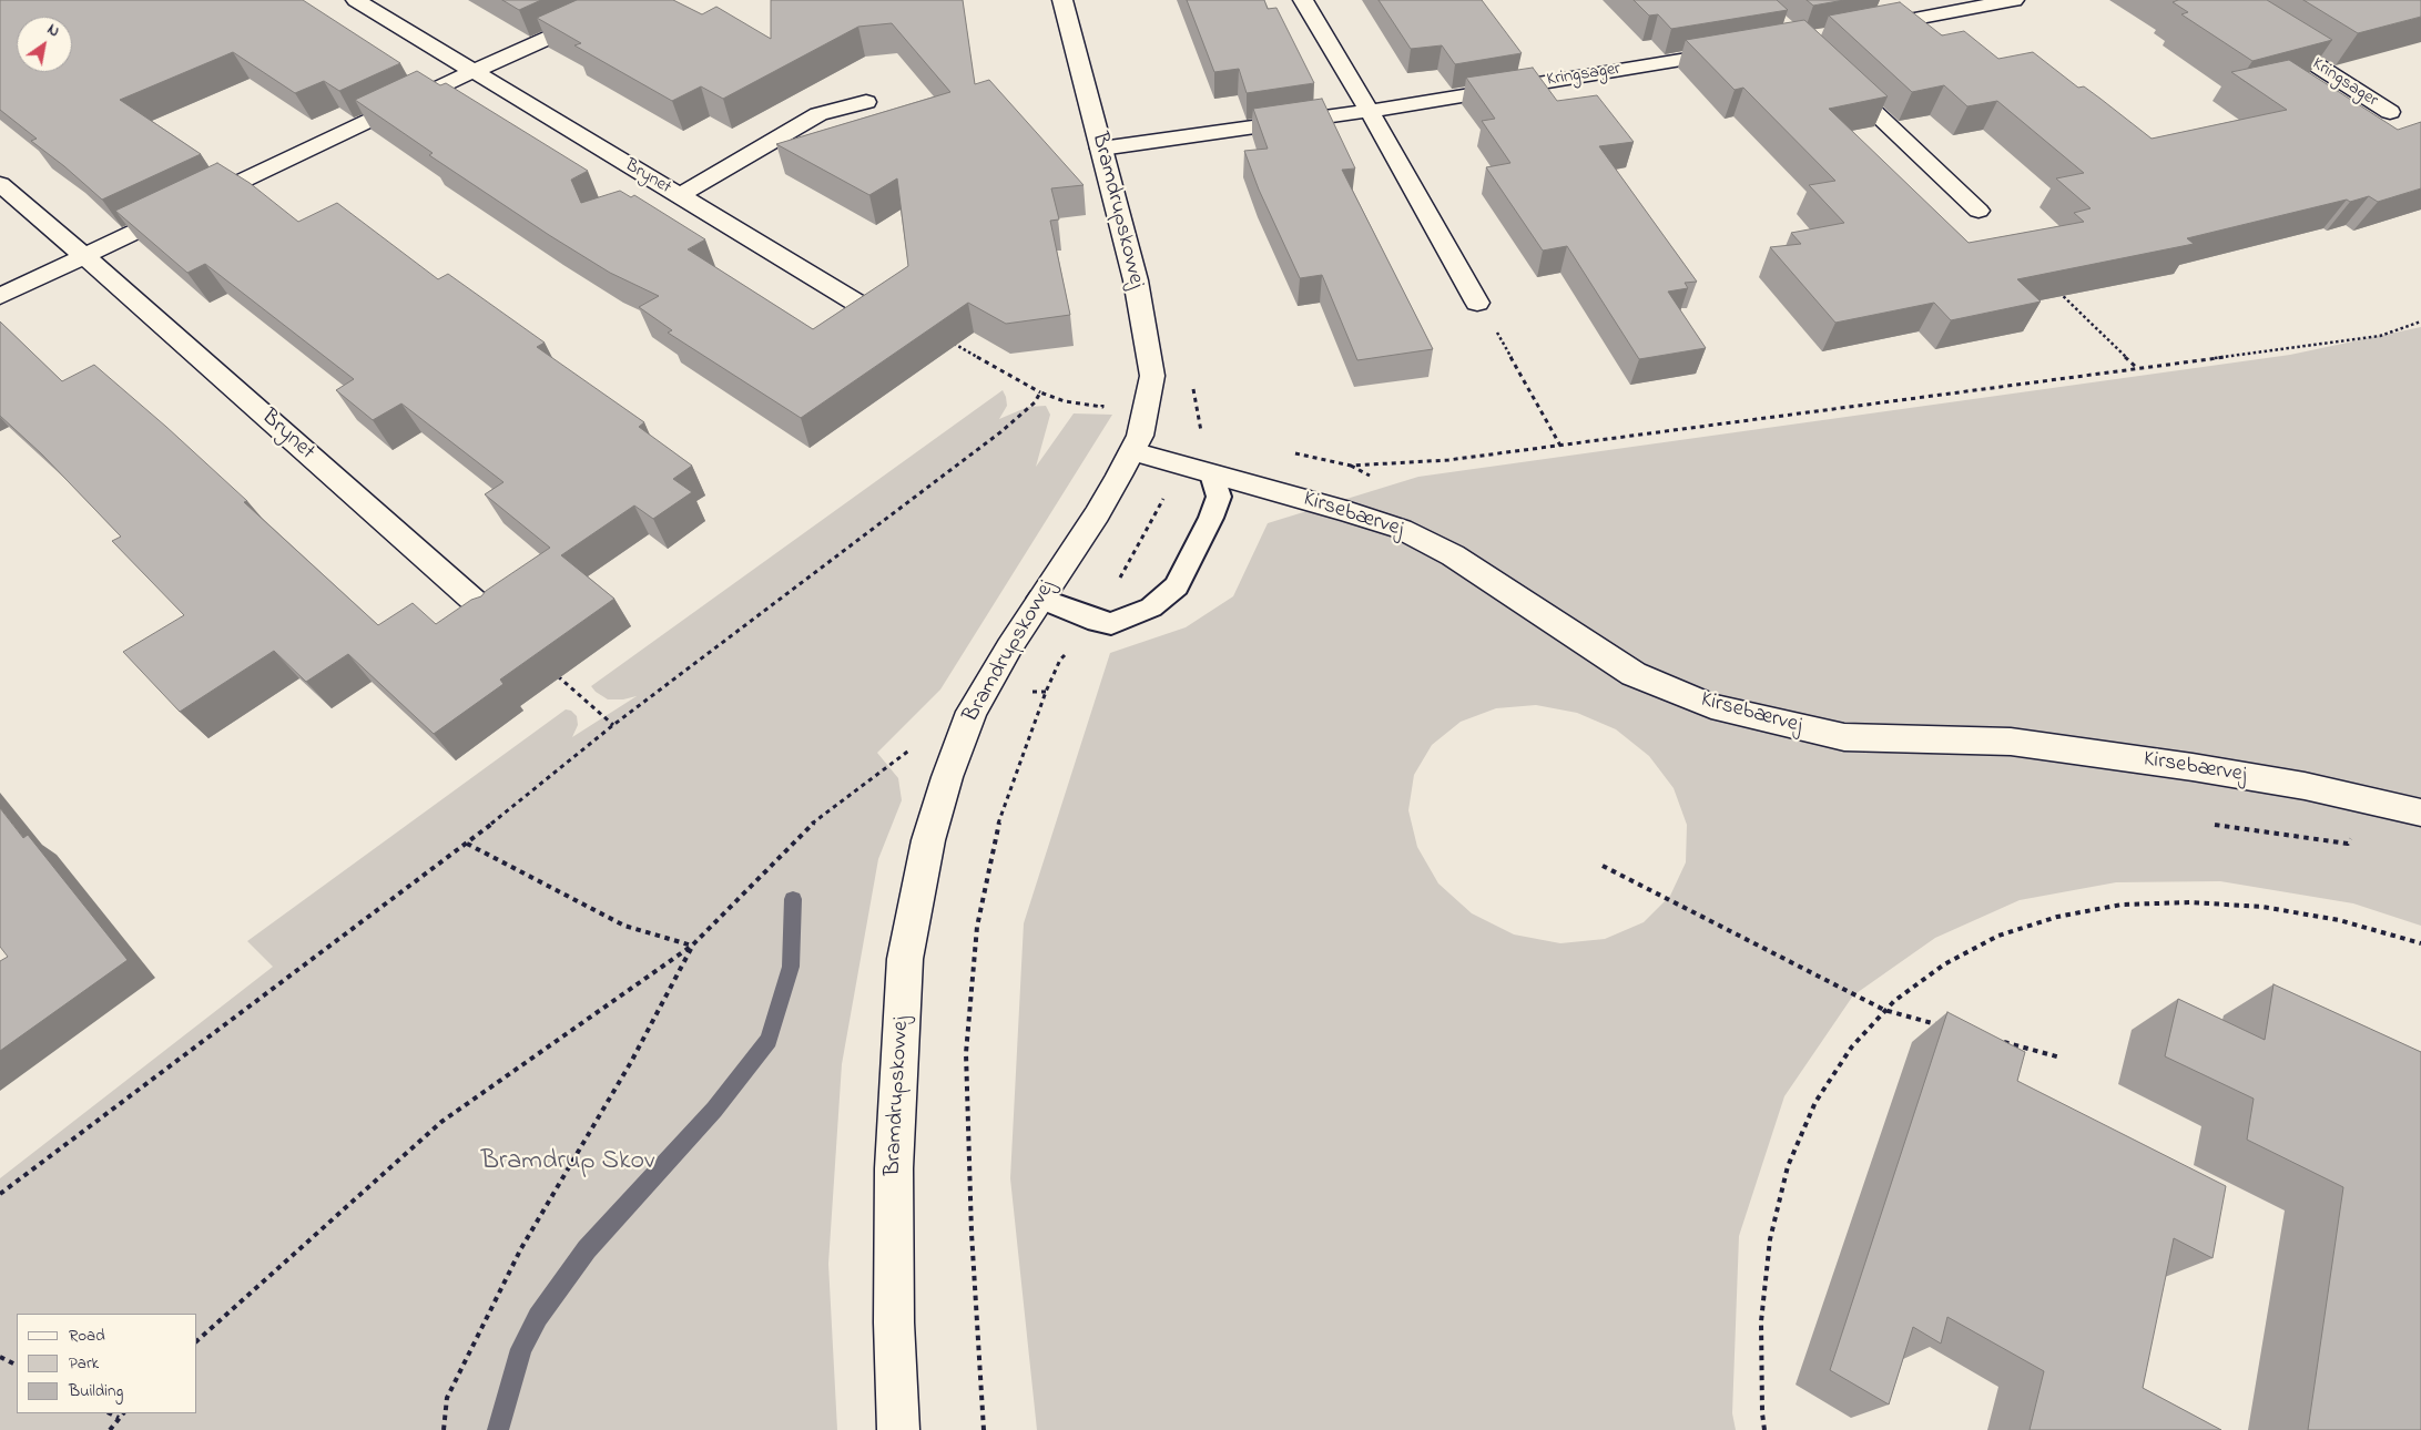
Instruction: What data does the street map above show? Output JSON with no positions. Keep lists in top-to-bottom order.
{
  "streets": {
    "street": [
      "Kringsager",
      "Brynet",
      "Bramdrupskovvej",
      "Kirsebærvej"
    ]
  },
  "crossings": [
    ["Kringsager", "Bramdrupskovvej"],
    ["Bramdrupskovvej", "Kirsebærvej"]
  ],
  "parks": ["Bramdrup Skov"],
  "legend": ["Road", "Park", "Building"],
  "north": "top right"
}
